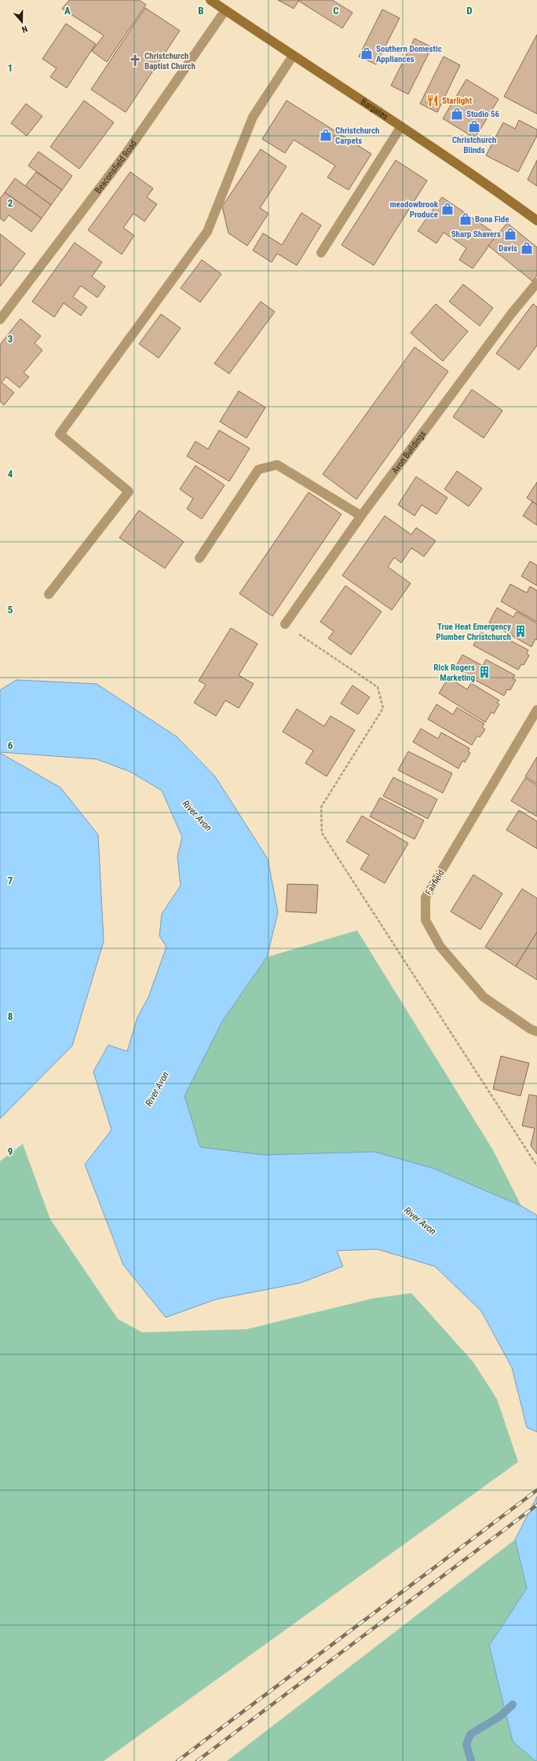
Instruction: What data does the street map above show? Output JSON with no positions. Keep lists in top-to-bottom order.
{
  "streets": {
    "main road": ["Bargates"],
    "street": ["Beaconsfield Road", "Avon Buildings", "Fairfield"]
  },
  "crossings": [
    ["Bargates", "Beaconsfield Road"]
  ],
  "water": ["River Avon"],
  "places": {
    "shop": [
      "Southern Domestic Appliances",
      "Studio 56",
      "Christchurch Blinds",
      "Christchurch Carpets",
      "meadowbrook Produce",
      "Bona Fide",
      "Sharp Shavers",
      "Davis"
    ],
    "church": ["Christchurch Baptist Church"],
    "restaurant": ["Starlight"],
    "building": ["True Heat Emergency Plumber Christchurch", "Rick Rogers Marketing"]
  },
  "north": "bottom",
  "grid": {
    "columns": [
      "A",
      "B",
      "C",
      "D"
    ],
    "rows": [
      "1",
      "2",
      "3",
      "4",
      "5",
      "6",
      "7",
      "8",
      "9"
    ]
  }
}
